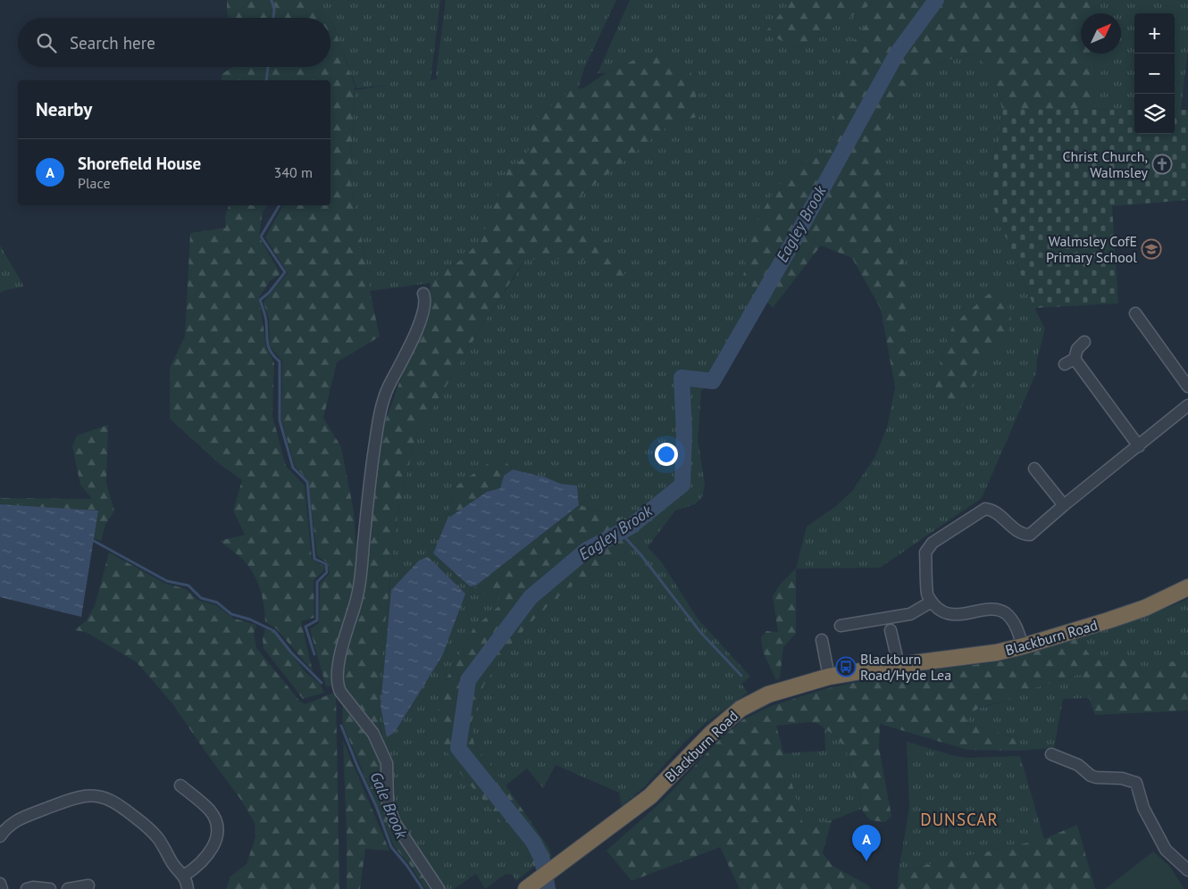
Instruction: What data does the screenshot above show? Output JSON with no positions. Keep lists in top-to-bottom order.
{
  "streets": {
    "highway": ["Blackburn Road"]
  },
  "districts": ["DUNSCAR"],
  "water": ["Eagley Brook", "Gale Brook"],
  "places": {
    "church": ["Christ Church, Walmsley"],
    "school or university": ["Walmsley CofE Primary School"],
    "bus stop": ["Blackburn Road/Hyde Lea"]
  },
  "north": "top right",
  "page": {
    "map_buttons": ["+", "−"],
    "search": "Search here",
    "heading": "Nearby",
    "list": [
      {
        "mark": "A",
        "name": "Shorefield House",
        "note": "Place",
        "value": "340 m"
      }
    ],
    "pins": "A"
  }
}
